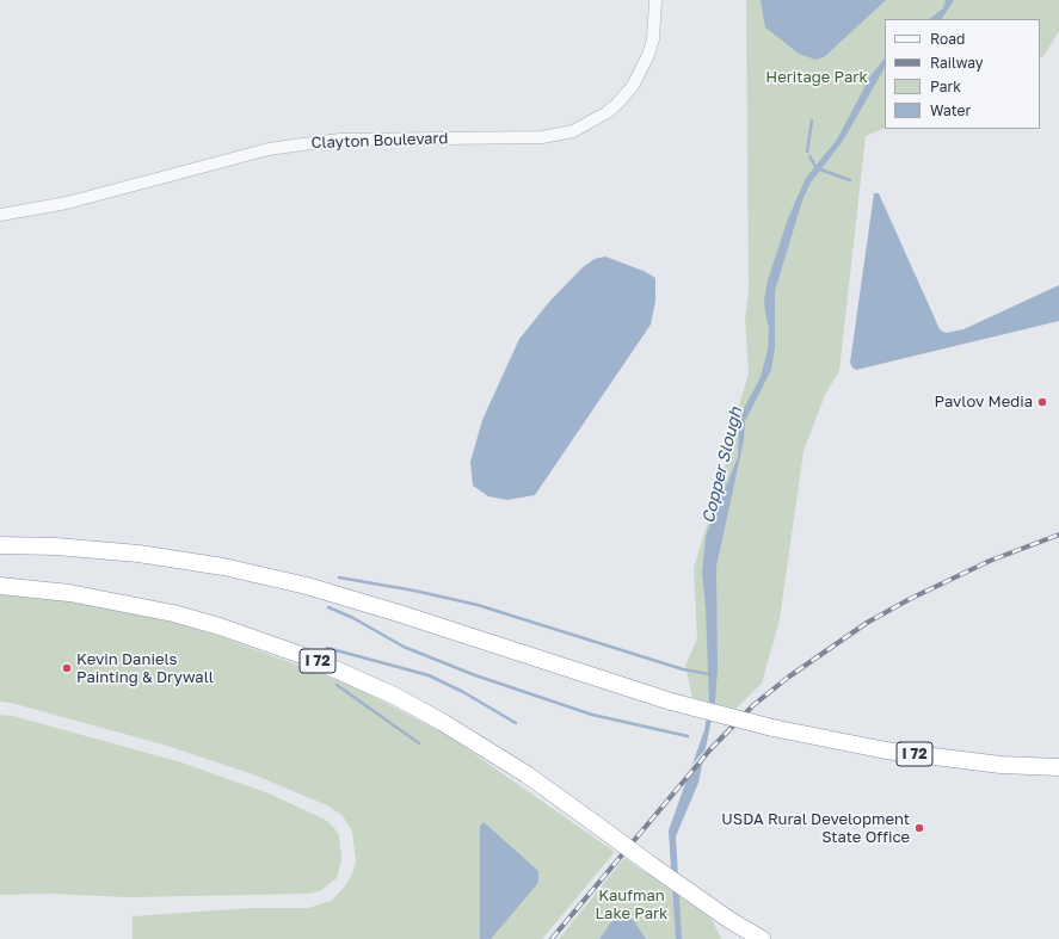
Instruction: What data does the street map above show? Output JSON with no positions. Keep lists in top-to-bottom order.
{
  "streets": {
    "highway": ["I 72"],
    "street": ["Clayton Boulevard"]
  },
  "water": ["Copper Slough"],
  "parks": ["Heritage Park", "Kaufman Lake Park"],
  "places": ["Pavlov Media", "Kevin Daniels Painting & Drywall", "USDA Rural Development State Office"],
  "legend": [
    "Road",
    "Railway",
    "Park",
    "Water"
  ]
}
